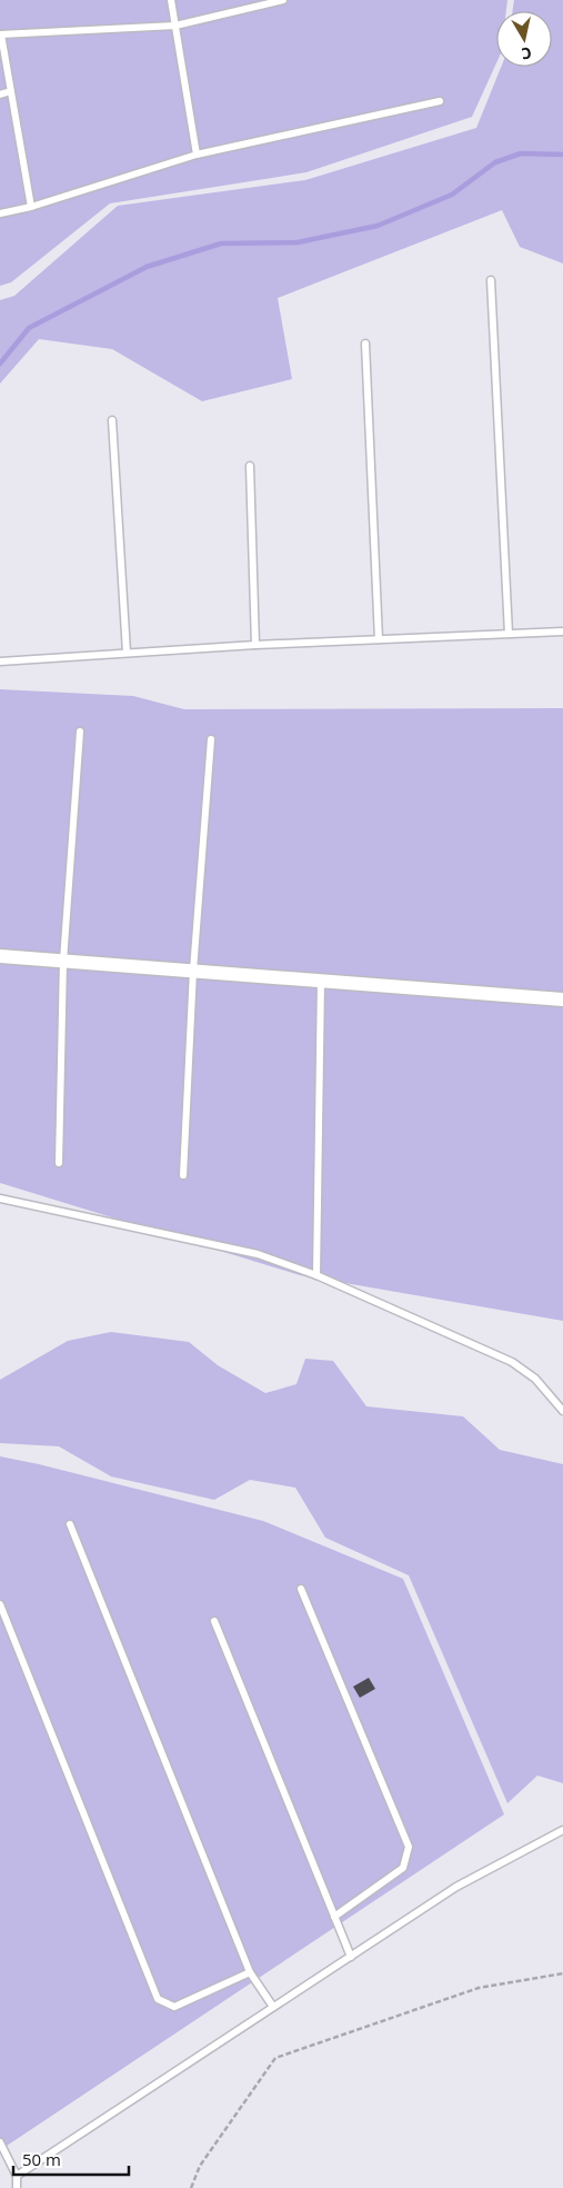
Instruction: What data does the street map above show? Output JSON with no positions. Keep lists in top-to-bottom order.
{
  "scale_bar": "50 m",
  "north": "bottom"
}
